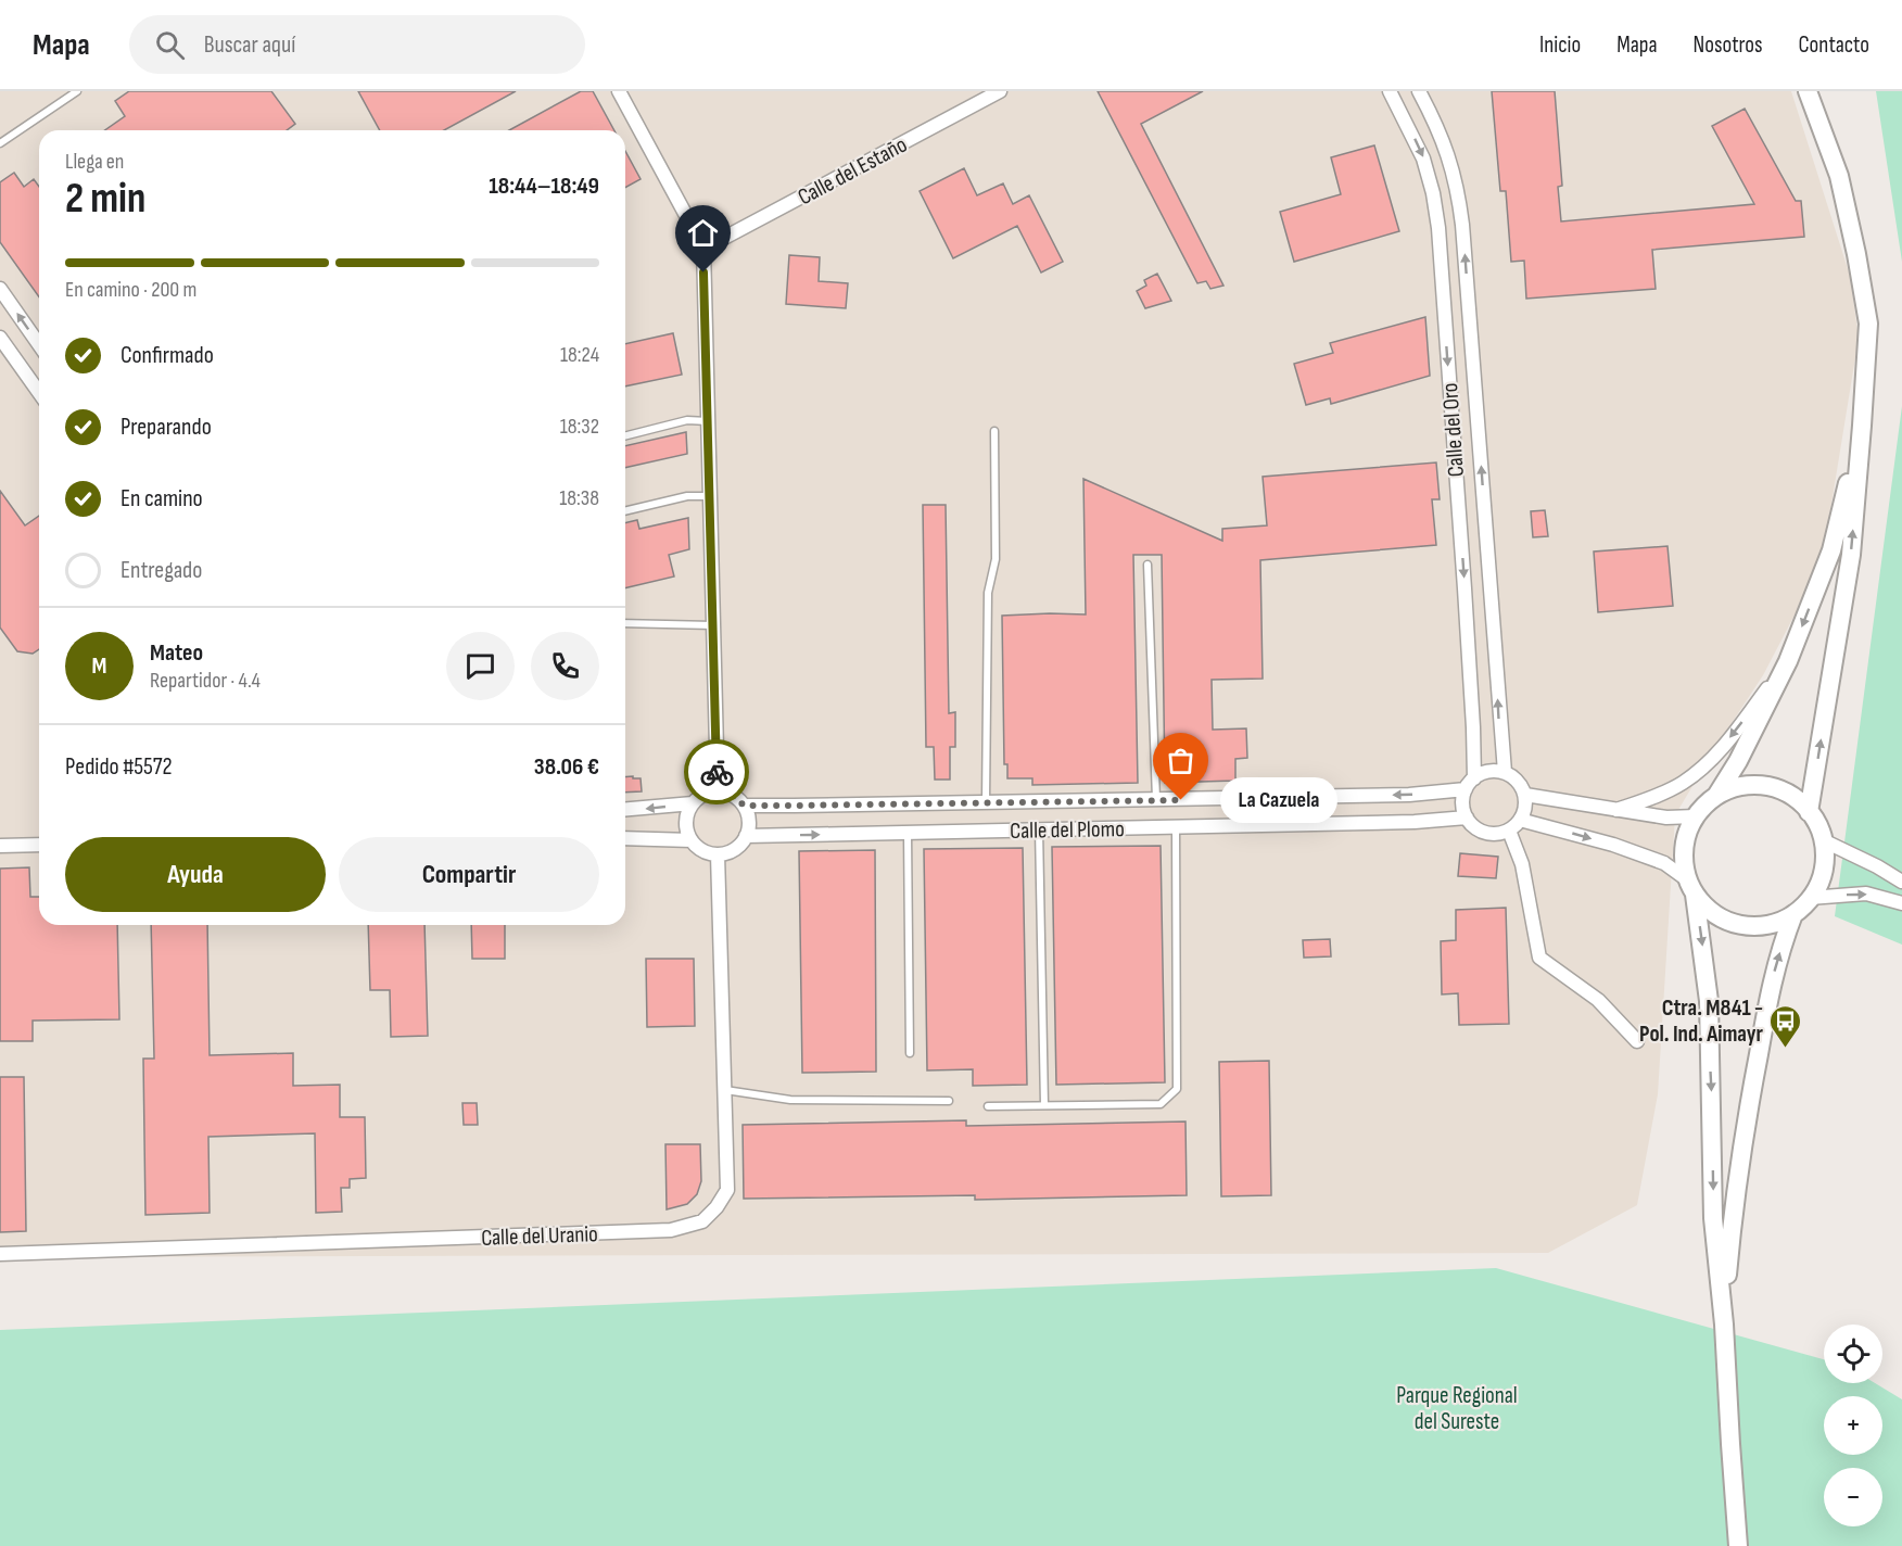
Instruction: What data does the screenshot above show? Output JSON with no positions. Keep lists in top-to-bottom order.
{
  "streets": {
    "street": [
      "Calle del Estaño",
      "Calle del Oro",
      "Calle del Plomo",
      "Calle del Uranio"
    ]
  },
  "crossings": [
    ["Calle del Oro", "Calle del Plomo"],
    ["Calle del Plomo", "Calle del Uranio"]
  ],
  "parks": ["Parque Regional del Sureste"],
  "places": {
    "other": ["La Cazuela"],
    "bus stop": ["Ctra. M841 - Pol. Ind. Aimayr"]
  },
  "page": {
    "header": "Mapa",
    "search": "Buscar aquí",
    "nav": [
      "Inicio",
      "Mapa",
      "Nosotros",
      "Contacto"
    ],
    "heading": ["2 min", "Llega en", "18:44–18:49"],
    "panel": [
      "Mateo",
      "Repartidor · 4.4",
      "Pedido #5572",
      "38.06 €"
    ],
    "bar": "En camino · 200 m",
    "list": [
      ["Confirmado", "18:24"],
      ["Preparando", "18:32"],
      ["En camino", "18:38"],
      "Entregado"
    ],
    "round": "M",
    "bubble": "La Cazuela",
    "buttons": ["Ayuda", "Compartir"],
    "map_buttons": ["+", "−"]
  }
}
